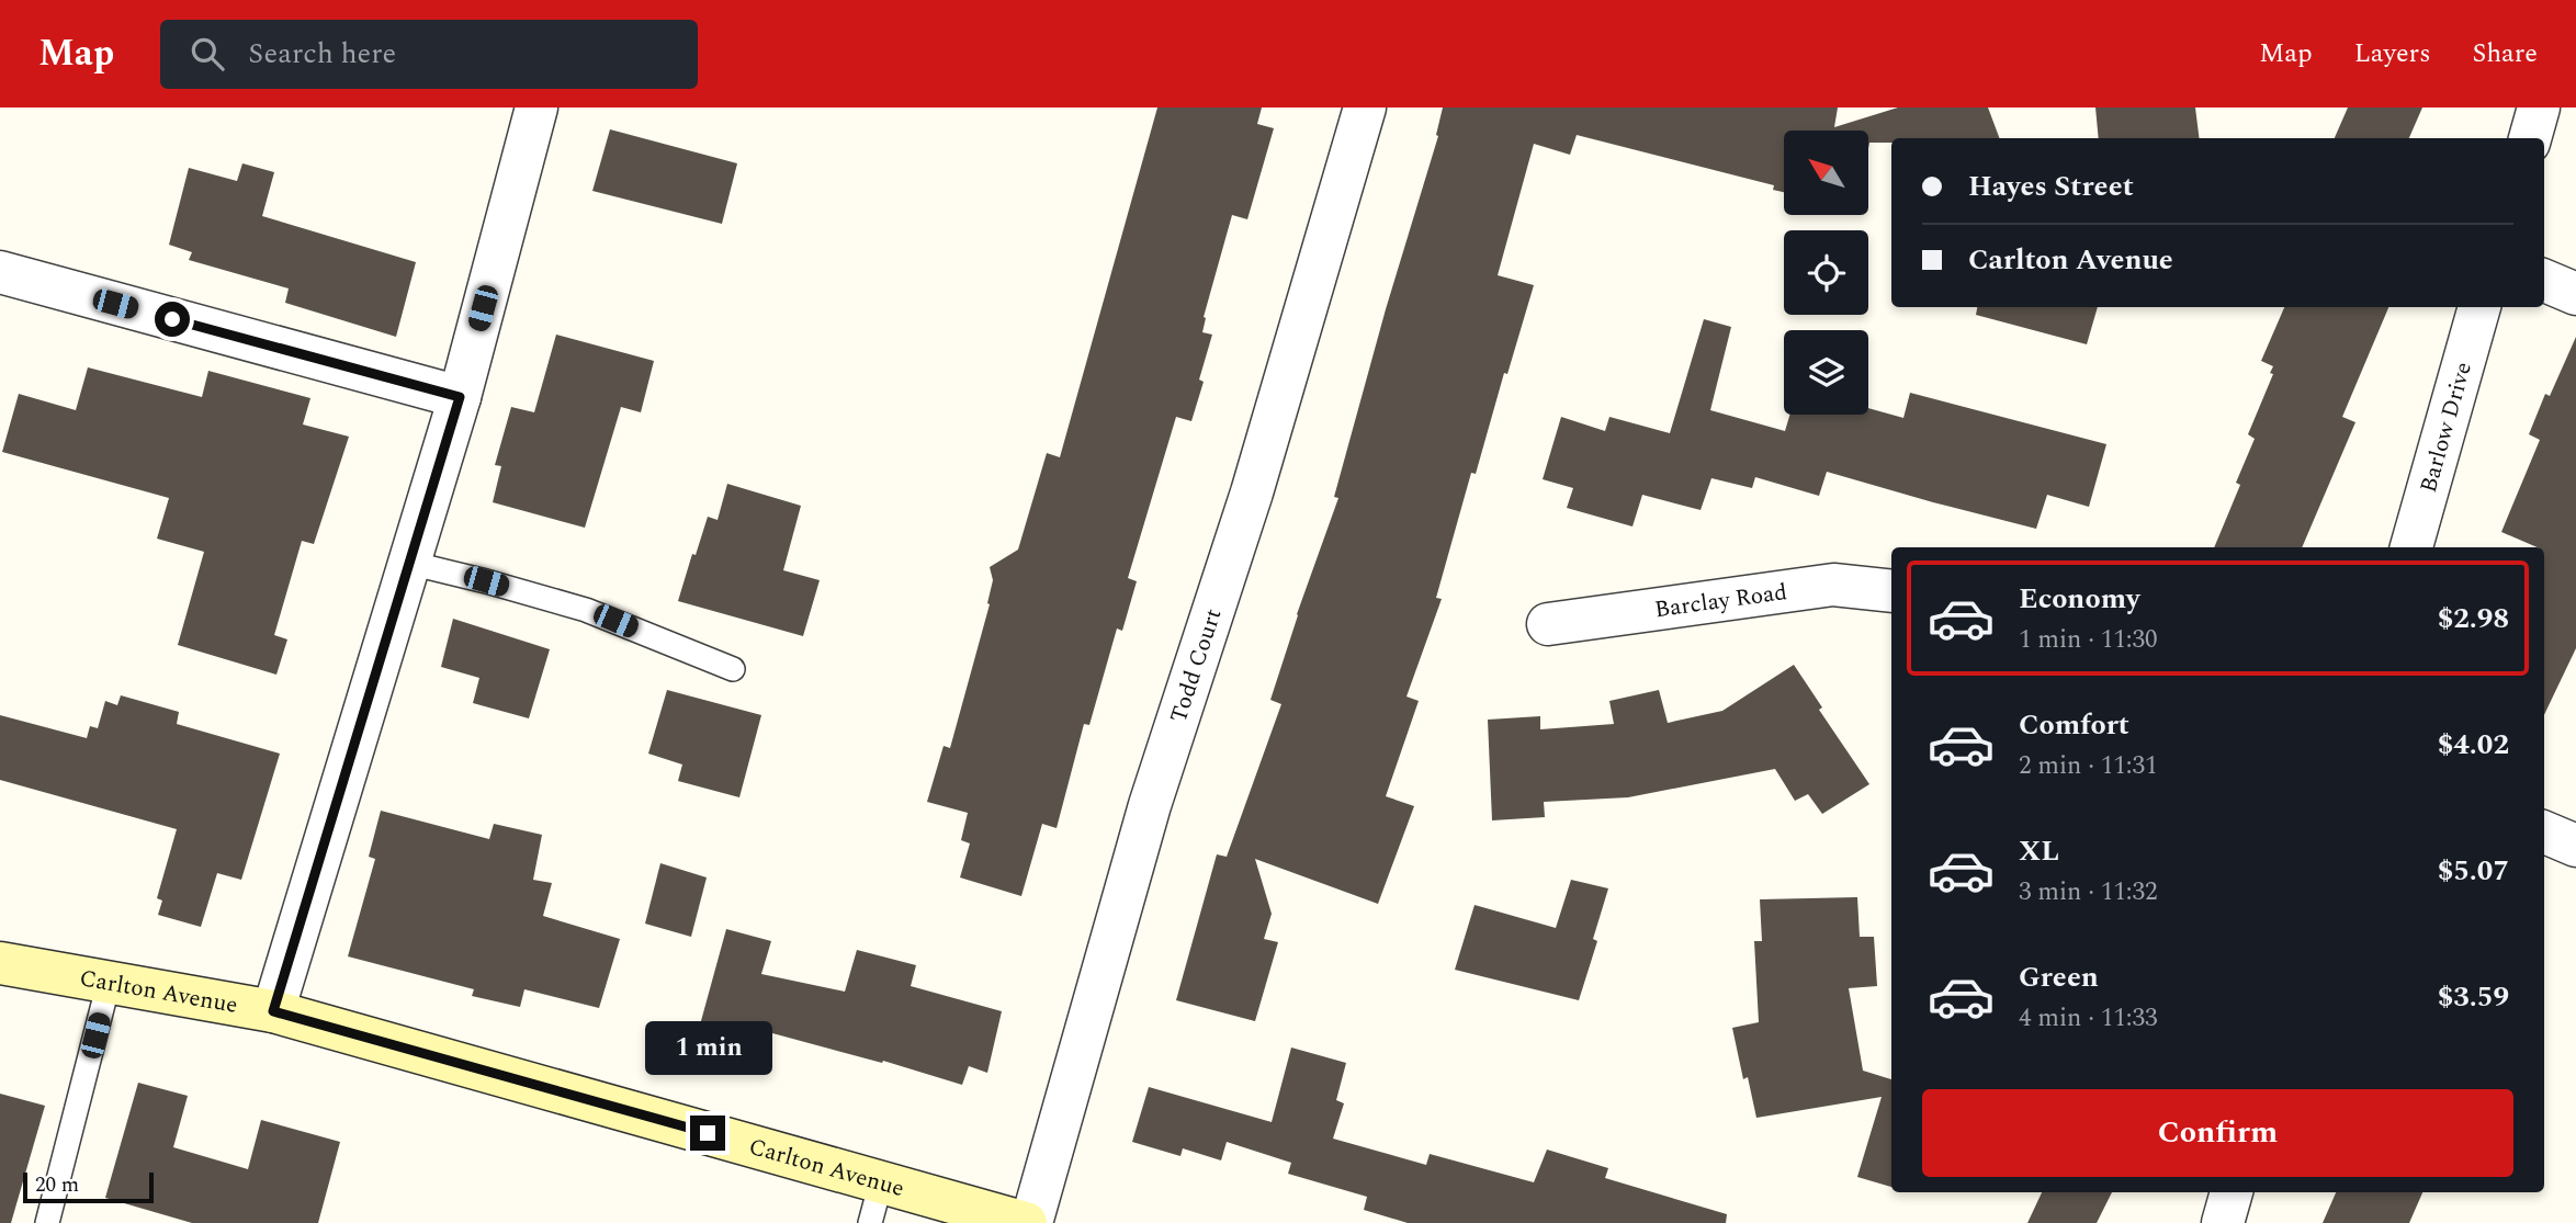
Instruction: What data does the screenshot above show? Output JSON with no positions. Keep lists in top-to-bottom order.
{
  "streets": {
    "street": [
      "Barlow Drive",
      "Barclay Road",
      "Todd Court",
      "Carlton Avenue"
    ]
  },
  "crossings": [
    ["Todd Court", "Carlton Avenue"]
  ],
  "scale_bar": "20 m",
  "north": "top left",
  "page": {
    "header": "Map",
    "search": "Search here",
    "nav": ["Map", "Layers", "Share"],
    "banner": ["Hayes Street", "Carlton Avenue"],
    "list": [
      {
        "name": "Economy",
        "note": "1 min · 11:30",
        "value": "$2.98"
      },
      {
        "name": "Comfort",
        "note": "2 min · 11:31",
        "value": "$4.02"
      },
      {
        "name": "XL",
        "note": "3 min · 11:32",
        "value": "$5.07"
      },
      {
        "name": "Green",
        "note": "4 min · 11:33",
        "value": "$3.59"
      }
    ],
    "bubble": "1 min",
    "buttons": "Confirm",
    "scale": "20 m"
  }
}
